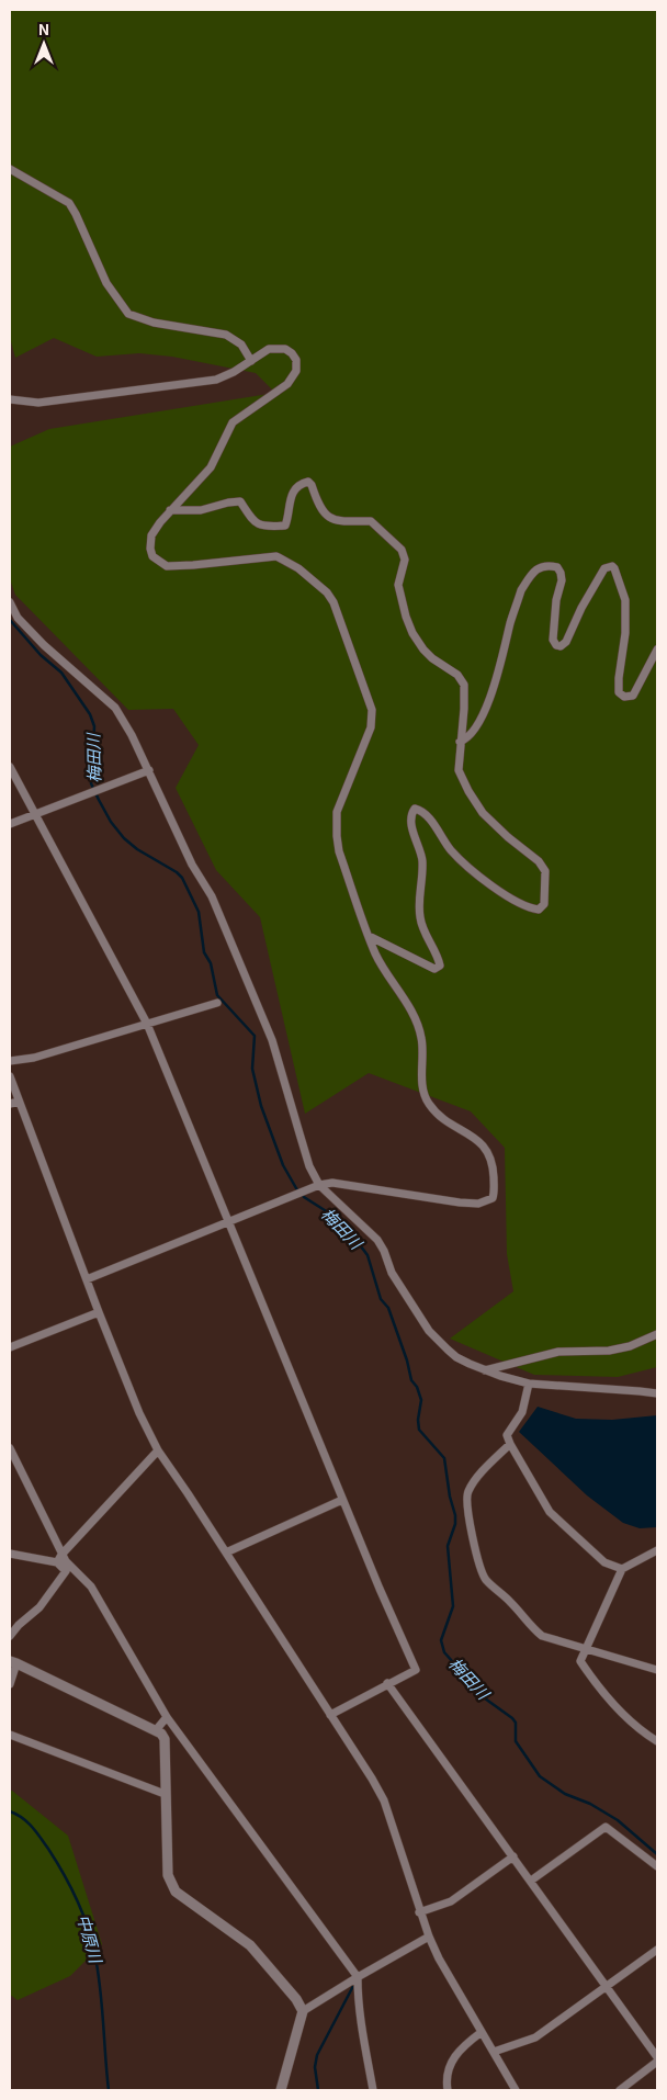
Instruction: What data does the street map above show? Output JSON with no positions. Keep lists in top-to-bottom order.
{
  "water": ["梅田川", "中原川"],
  "north": "top"
}
